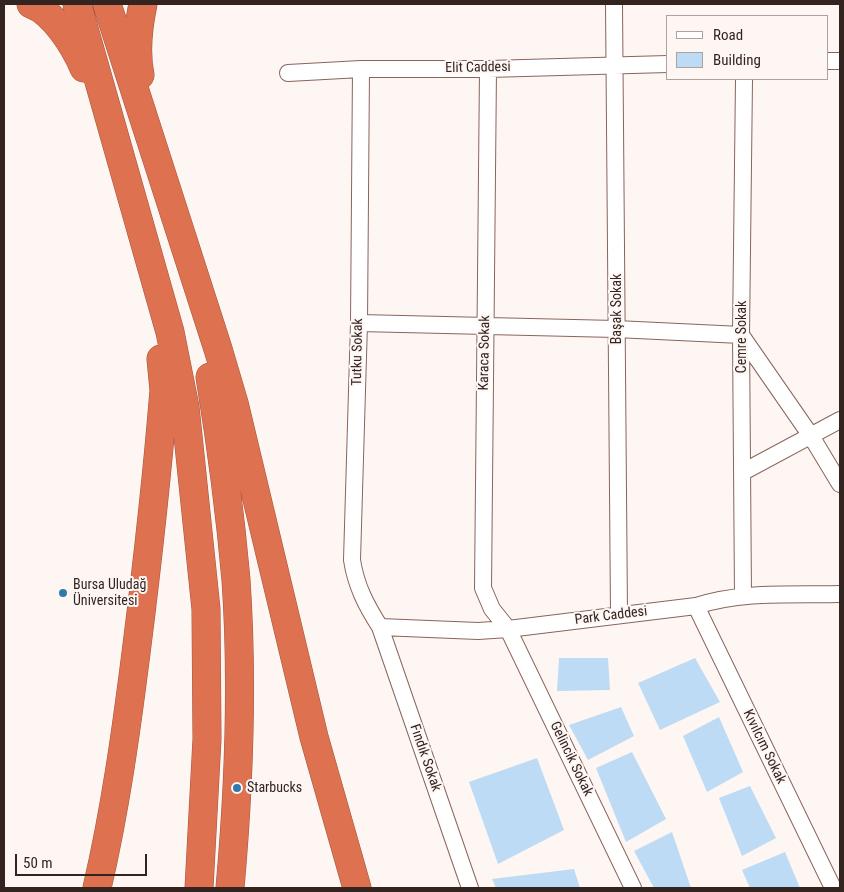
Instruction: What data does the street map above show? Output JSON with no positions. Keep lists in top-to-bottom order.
{
  "streets": {
    "street": [
      "Elit Caddesi",
      "Başak Sokak",
      "Cemre Sokak",
      "Tutku Sokak",
      "Karaca Sokak",
      "Park Caddesi",
      "Kıvılcım Sokak",
      "Fındık Sokak",
      "Gelincik Sokak"
    ]
  },
  "crossings": [
    ["Elit Caddesi", "Başak Sokak"],
    ["Elit Caddesi", "Tutku Sokak"],
    ["Elit Caddesi", "Karaca Sokak"],
    ["Başak Sokak", "Park Caddesi"],
    ["Cemre Sokak", "Park Caddesi"],
    ["Tutku Sokak", "Park Caddesi"],
    ["Tutku Sokak", "Fındık Sokak"],
    ["Karaca Sokak", "Park Caddesi"],
    ["Karaca Sokak", "Gelincik Sokak"],
    ["Park Caddesi", "Kıvılcım Sokak"],
    ["Park Caddesi", "Fındık Sokak"],
    ["Park Caddesi", "Gelincik Sokak"]
  ],
  "places": ["Bursa Uludağ Üniversitesi", "Starbucks"],
  "legend": ["Road", "Building"],
  "scale_bar": "50 m"
}
